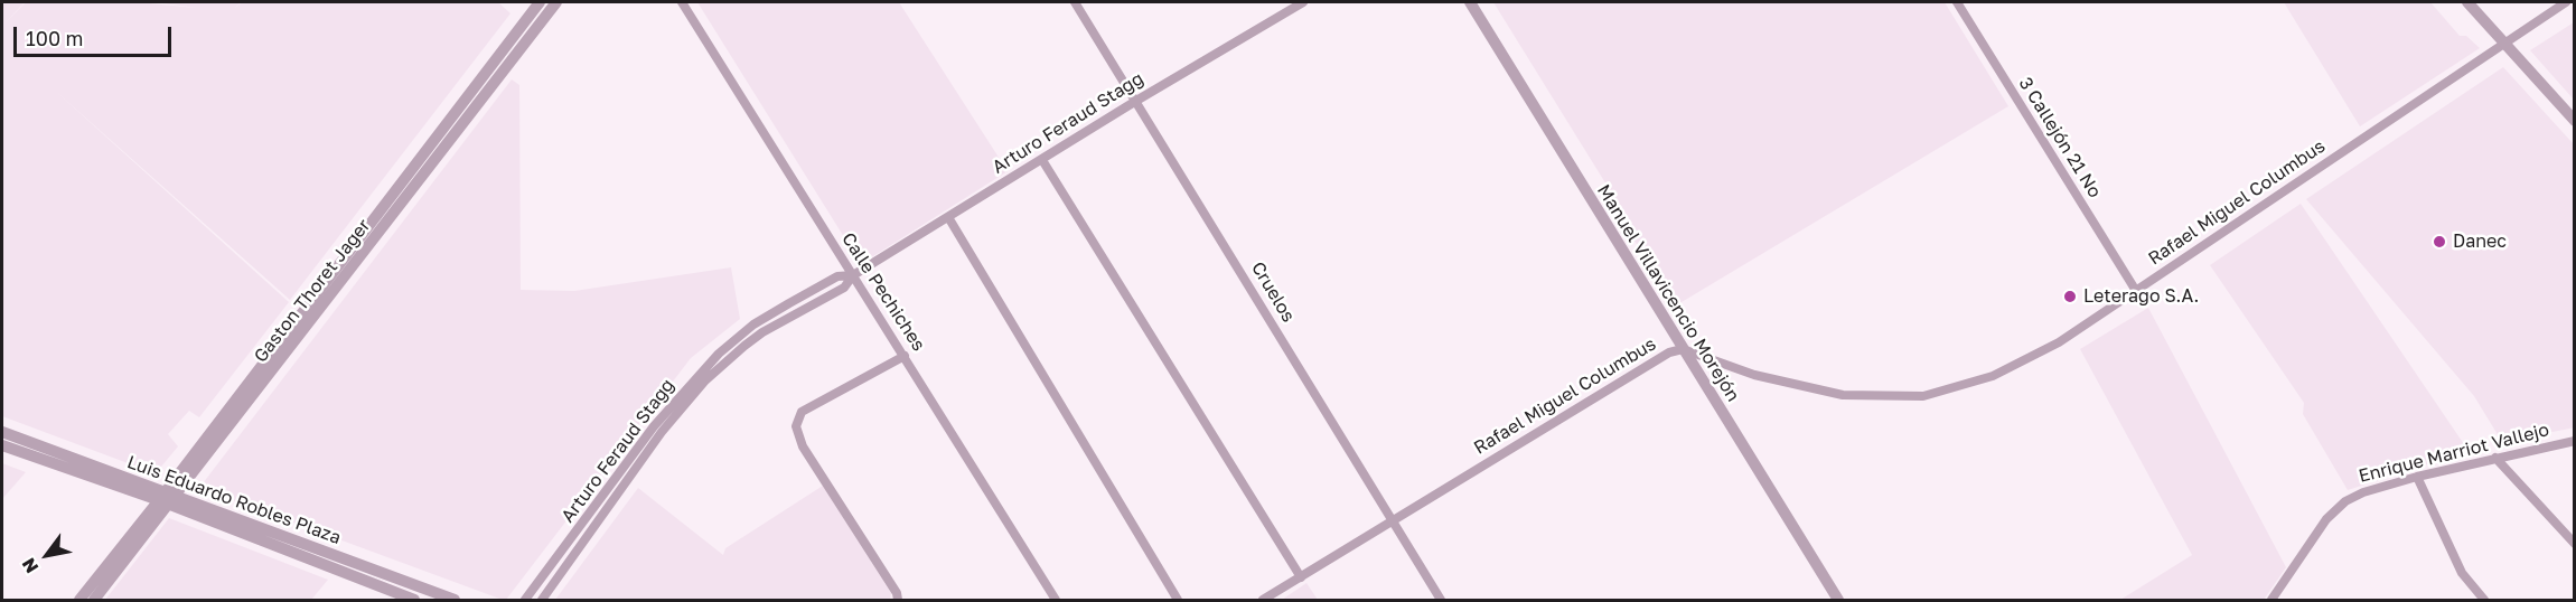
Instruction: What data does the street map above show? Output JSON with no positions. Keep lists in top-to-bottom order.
{
  "streets": {
    "street": [
      "Arturo Feraud Stagg",
      "3 Callejón 21 No",
      "Rafael Miguel Columbus",
      "Gaston Thoret Jager",
      "Calle Pechiches",
      "Cruelos",
      "Manuel Villavicencio Morejón",
      "Enrique Marriot Vallejo",
      "Luis Eduardo Robles Plaza"
    ]
  },
  "crossings": [
    ["Arturo Feraud Stagg", "Calle Pechiches"],
    ["Arturo Feraud Stagg", "Cruelos"],
    ["3 Callejón 21 No", "Rafael Miguel Columbus"],
    ["Rafael Miguel Columbus", "Cruelos"],
    ["Rafael Miguel Columbus", "Manuel Villavicencio Morejón"],
    ["Gaston Thoret Jager", "Luis Eduardo Robles Plaza"]
  ],
  "places": ["Danec", "Leterago S.A."],
  "scale_bar": "100 m",
  "north": "bottom left"
}
